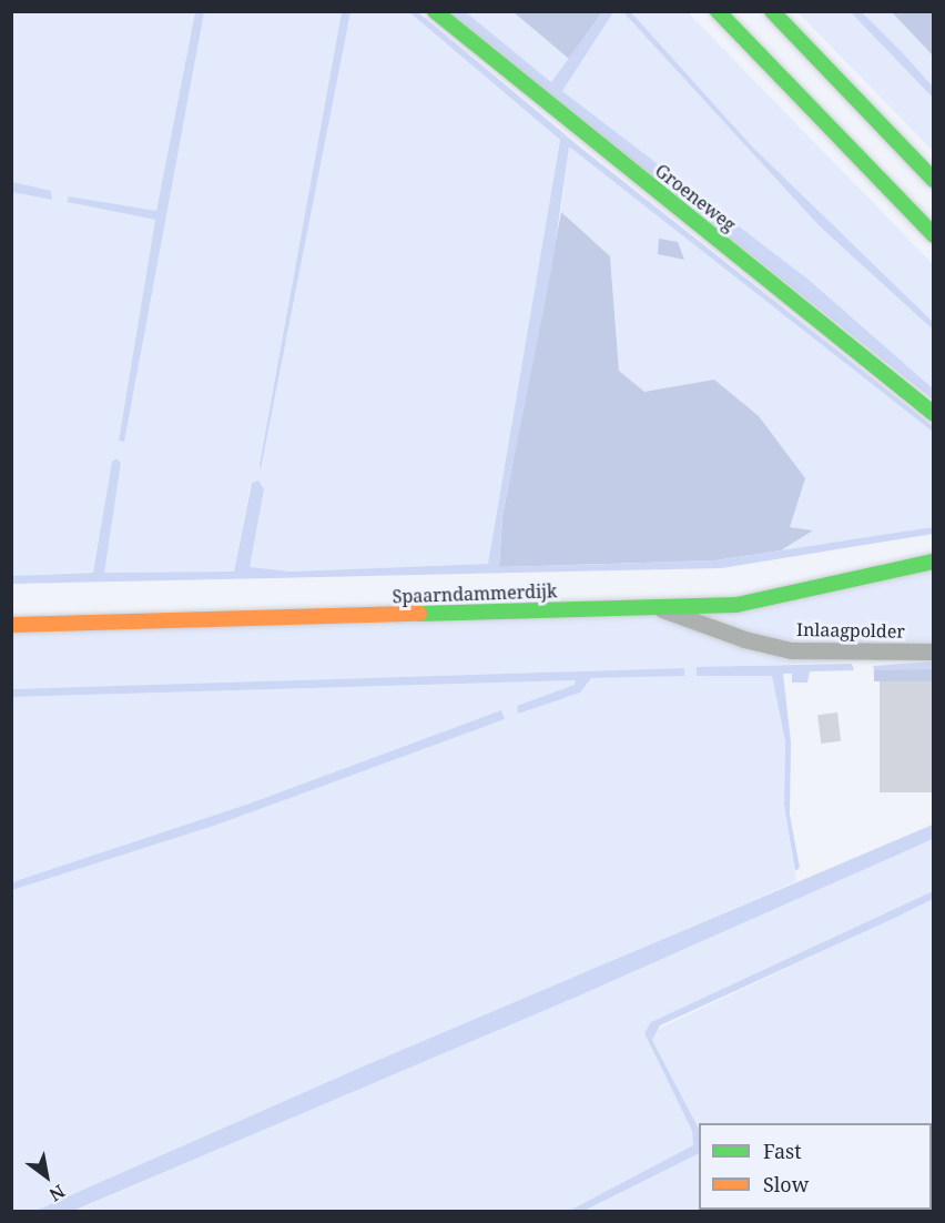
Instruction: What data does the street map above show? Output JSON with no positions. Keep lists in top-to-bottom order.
{
  "streets": {
    "main road": ["Groeneweg", "Spaarndammerdijk"],
    "street": ["Inlaagpolder"]
  },
  "crossings": [
    ["Spaarndammerdijk", "Inlaagpolder"]
  ],
  "legend": ["Fast", "Slow"],
  "north": "bottom right"
}
